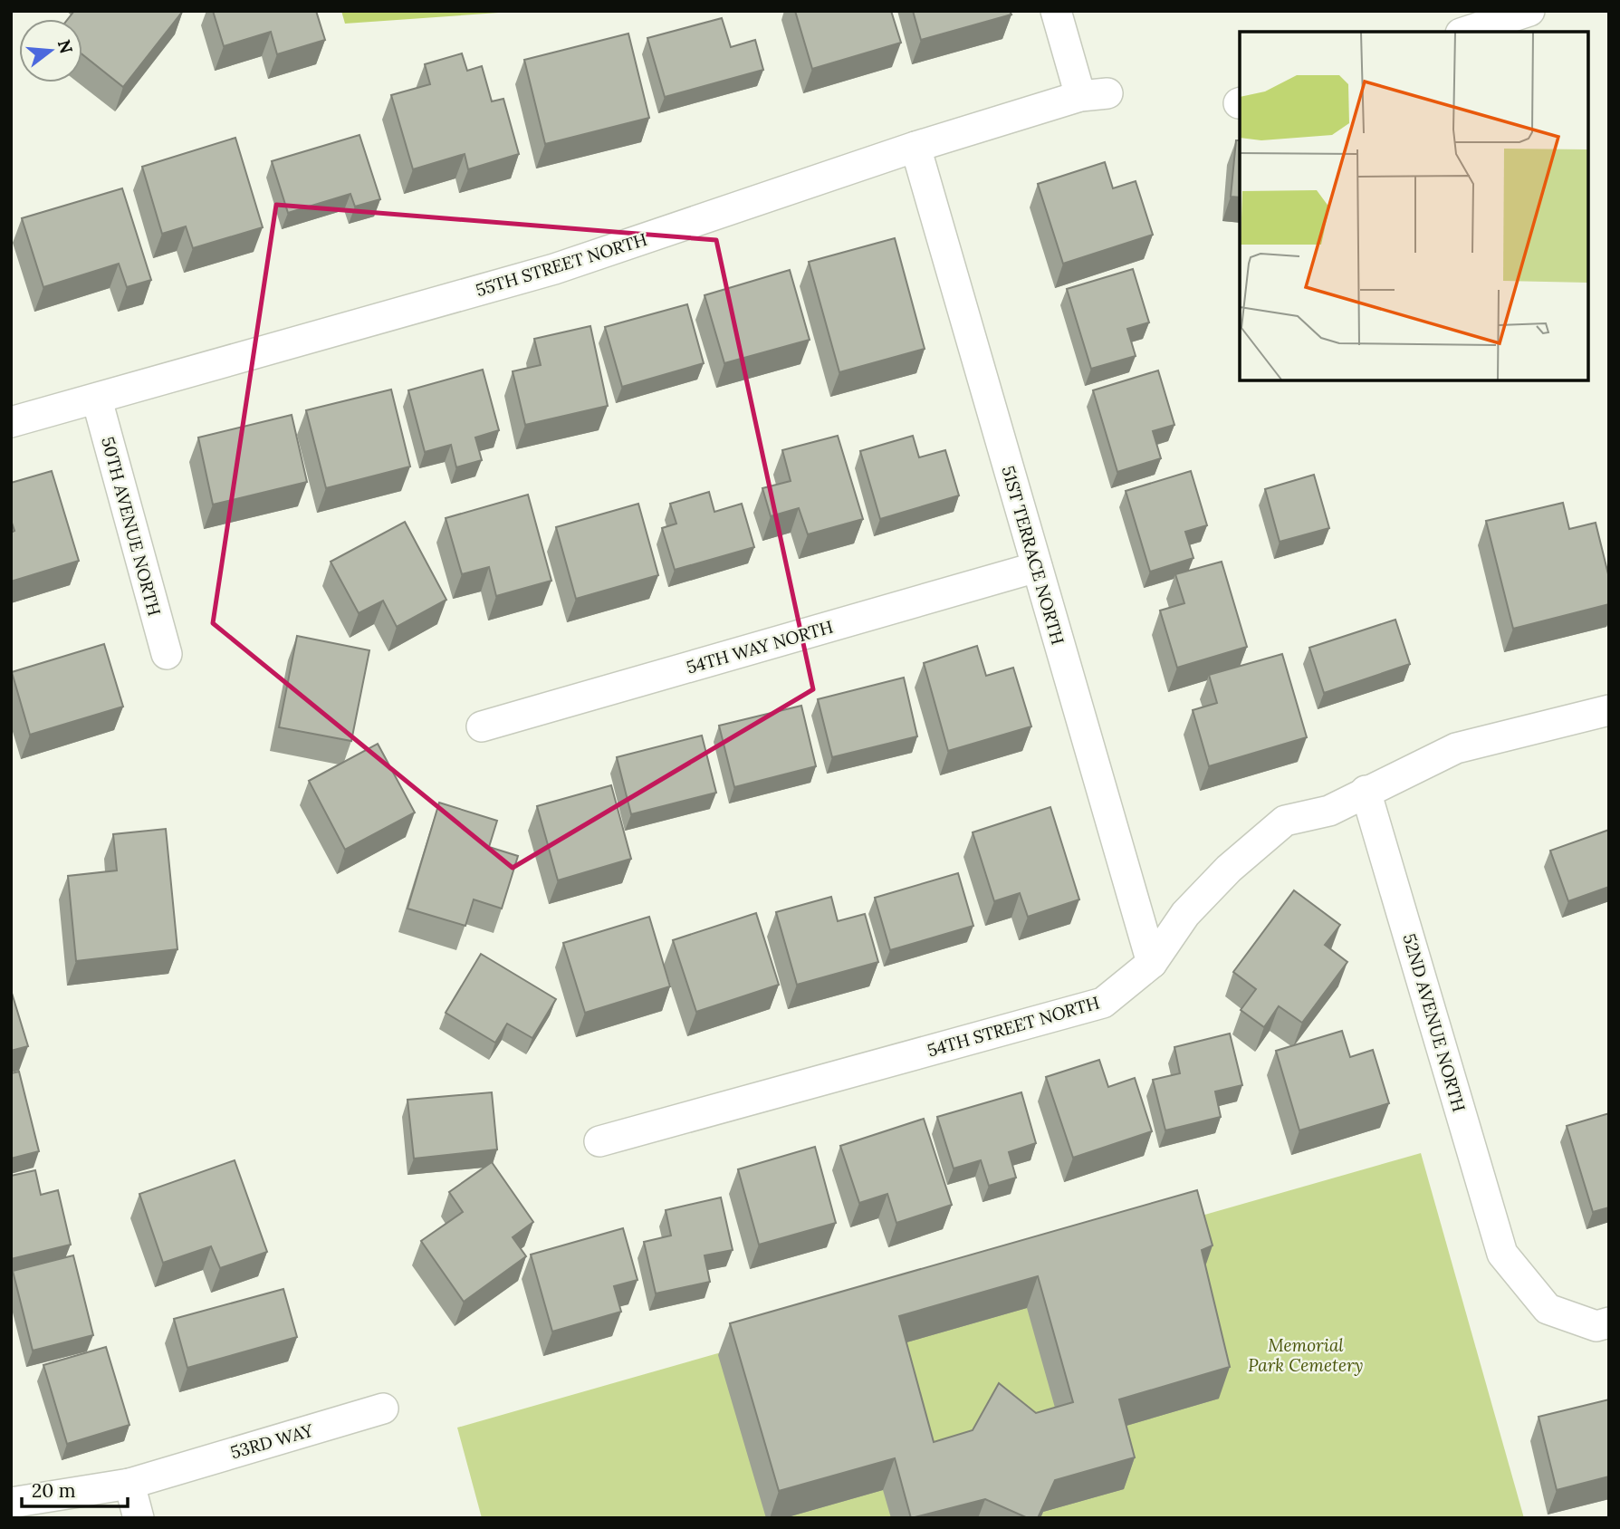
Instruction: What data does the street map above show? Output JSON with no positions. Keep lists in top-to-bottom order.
{
  "streets": {
    "street": [
      "55TH STREET NORTH",
      "50TH AVENUE NORTH",
      "51ST TERRACE NORTH",
      "54TH WAY NORTH",
      "52ND AVENUE NORTH",
      "54TH STREET NORTH",
      "53RD WAY"
    ]
  },
  "crossings": [
    ["55TH STREET NORTH", "50TH AVENUE NORTH"],
    ["55TH STREET NORTH", "51ST TERRACE NORTH"],
    ["51ST TERRACE NORTH", "54TH WAY NORTH"],
    ["51ST TERRACE NORTH", "54TH STREET NORTH"],
    ["52ND AVENUE NORTH", "54TH STREET NORTH"]
  ],
  "parks": ["Memorial Park Cemetery"],
  "scale_bar": "20 m",
  "north": "right"
}
